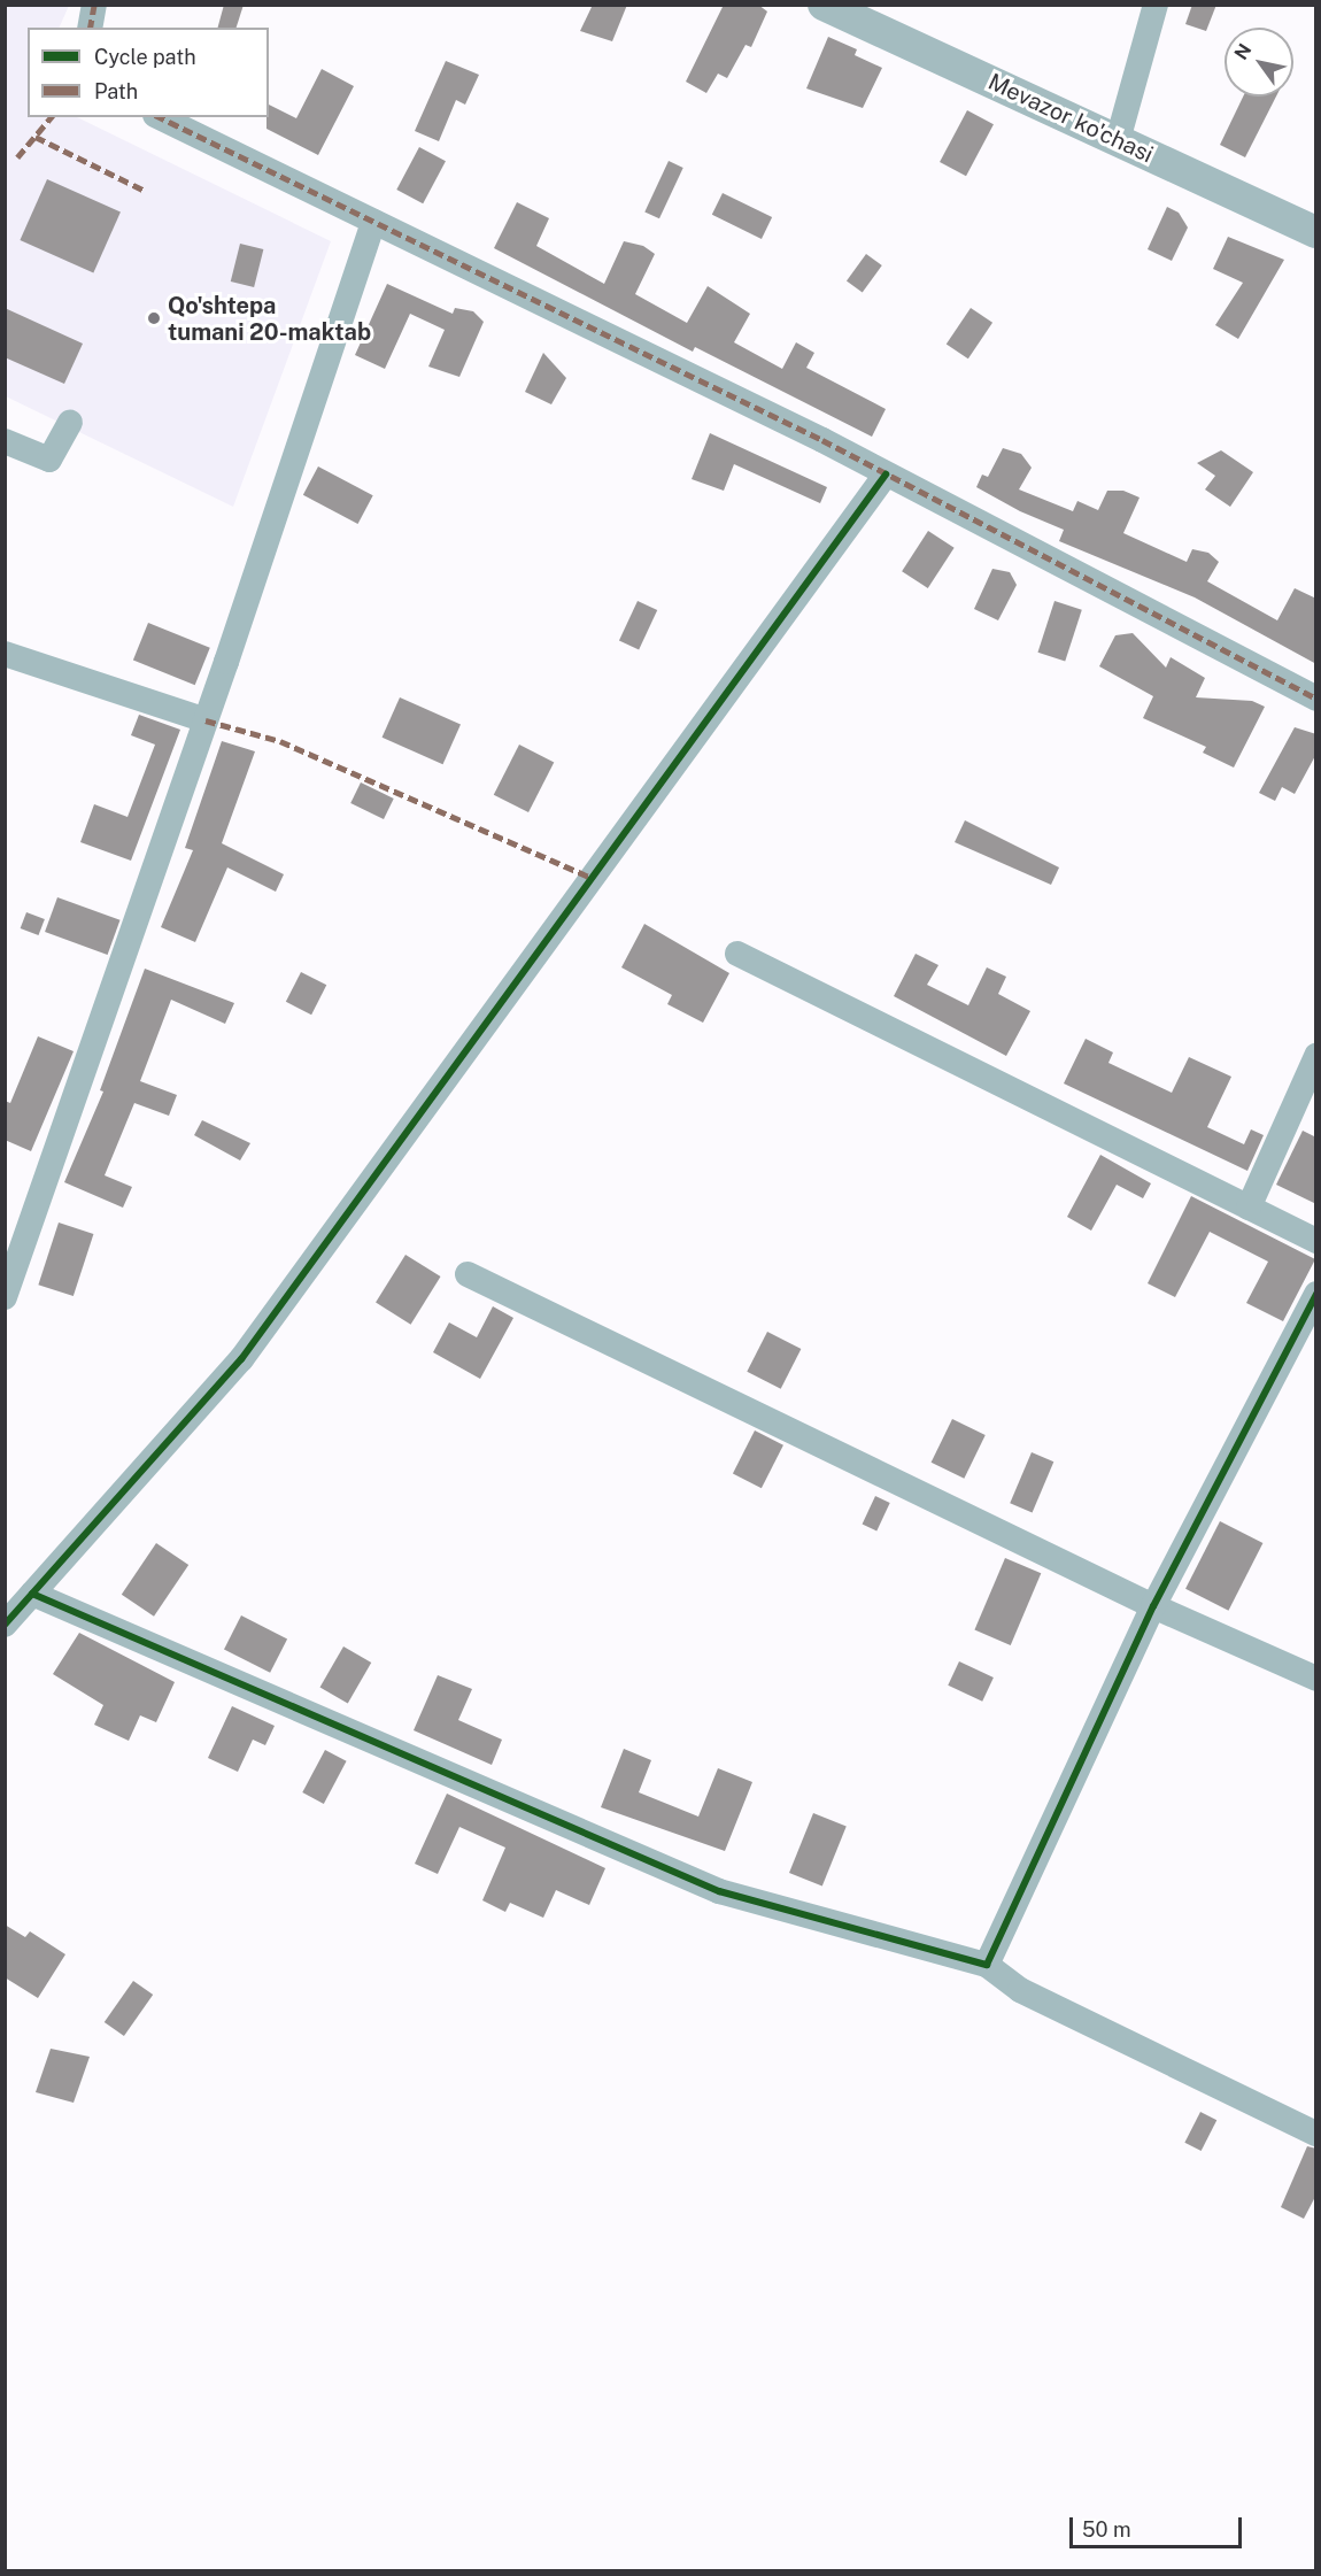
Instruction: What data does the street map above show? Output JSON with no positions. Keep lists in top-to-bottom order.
{
  "streets": {
    "street": ["Mevazor ko'chasi"]
  },
  "places": ["Qo'shtepa tumani 20-maktab"],
  "legend": ["Cycle path", "Path"],
  "scale_bar": "50 m",
  "north": "top left"
}
